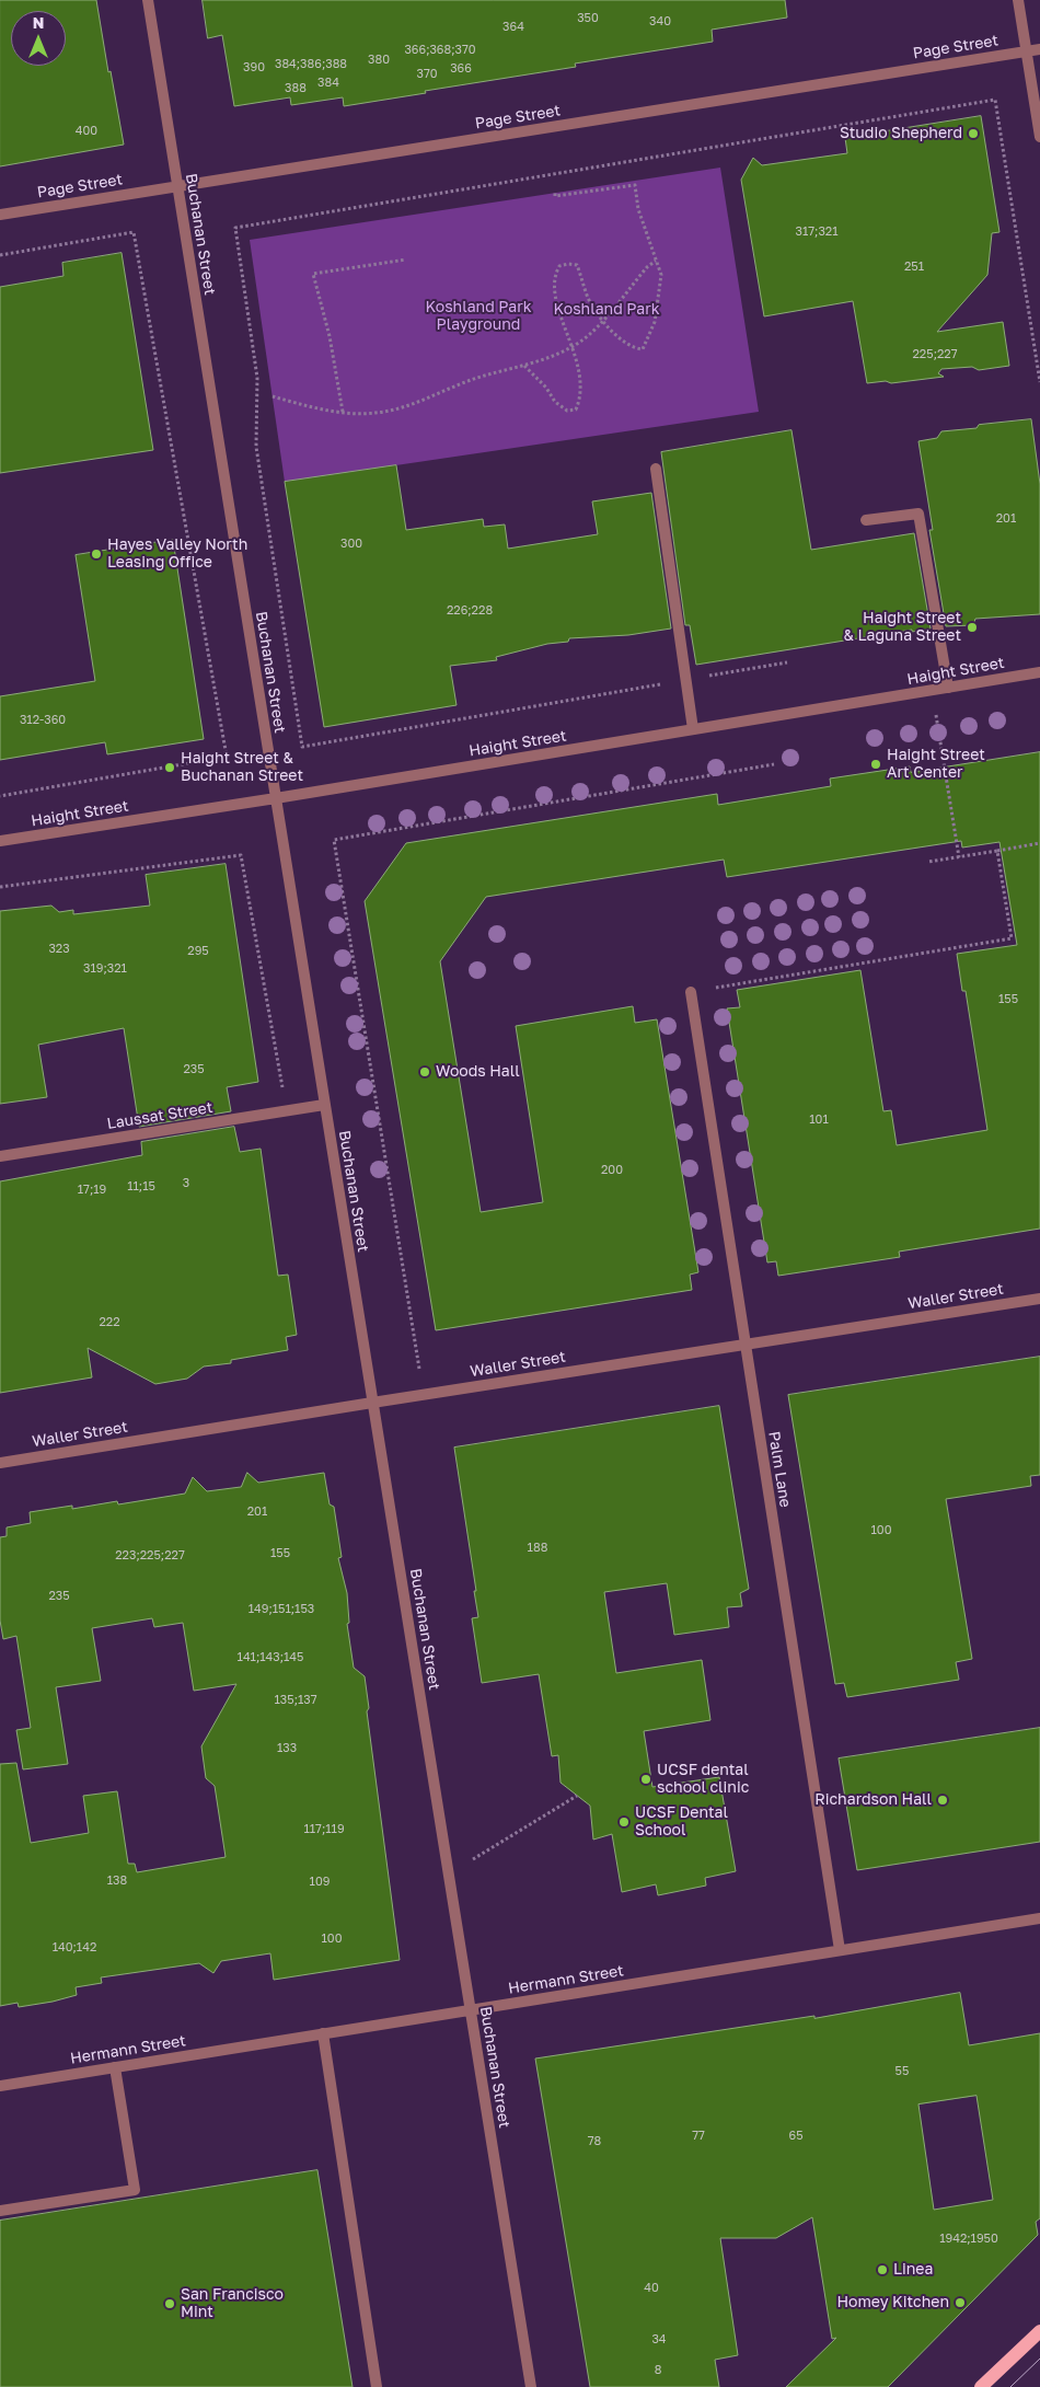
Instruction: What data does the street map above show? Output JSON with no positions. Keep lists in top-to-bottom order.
{
  "streets": {
    "street": [
      "Page Street",
      "Buchanan Street",
      "Haight Street",
      "Laussat Street",
      "Waller Street",
      "Palm Lane",
      "Hermann Street"
    ]
  },
  "crossings": [
    ["Page Street", "Buchanan Street"],
    ["Buchanan Street", "Haight Street"],
    ["Buchanan Street", "Laussat Street"],
    ["Buchanan Street", "Waller Street"],
    ["Buchanan Street", "Hermann Street"],
    ["Waller Street", "Palm Lane"],
    ["Palm Lane", "Hermann Street"]
  ],
  "parks": ["Koshland Park Playground", "Koshland Park"],
  "places": [
    "Studio Shepherd",
    "Hayes Valley North Leasing Office",
    "Haight Street & Laguna Street",
    "Haight Street Art Center",
    "Haight Street & Buchanan Street",
    "Woods Hall",
    "UCSF dental school clinic",
    "Richardson Hall",
    "UCSF Dental School",
    "Linea",
    "Homey Kitchen",
    "San Francisco Mint"
  ],
  "house_numbers": [
    "350",
    "340",
    "364",
    "366;368;370",
    "380",
    "384;386;388",
    "390",
    "366",
    "370",
    "384",
    "388",
    "400",
    "317;321",
    "251",
    "225;227",
    "201",
    "300",
    "226;228",
    "312-360",
    "323",
    "295",
    "319;321",
    "155",
    "235",
    "101",
    "200",
    "3",
    "11;15",
    "17;19",
    "222",
    "201",
    "100",
    "188",
    "155",
    "223;225;227",
    "235",
    "149;151;153",
    "141;143;145",
    "135;137",
    "133",
    "117;119",
    "138",
    "109",
    "100",
    "140;142",
    "55",
    "77",
    "65",
    "78",
    "1942;1950",
    "40",
    "34",
    "8"
  ],
  "north": "top"
}
